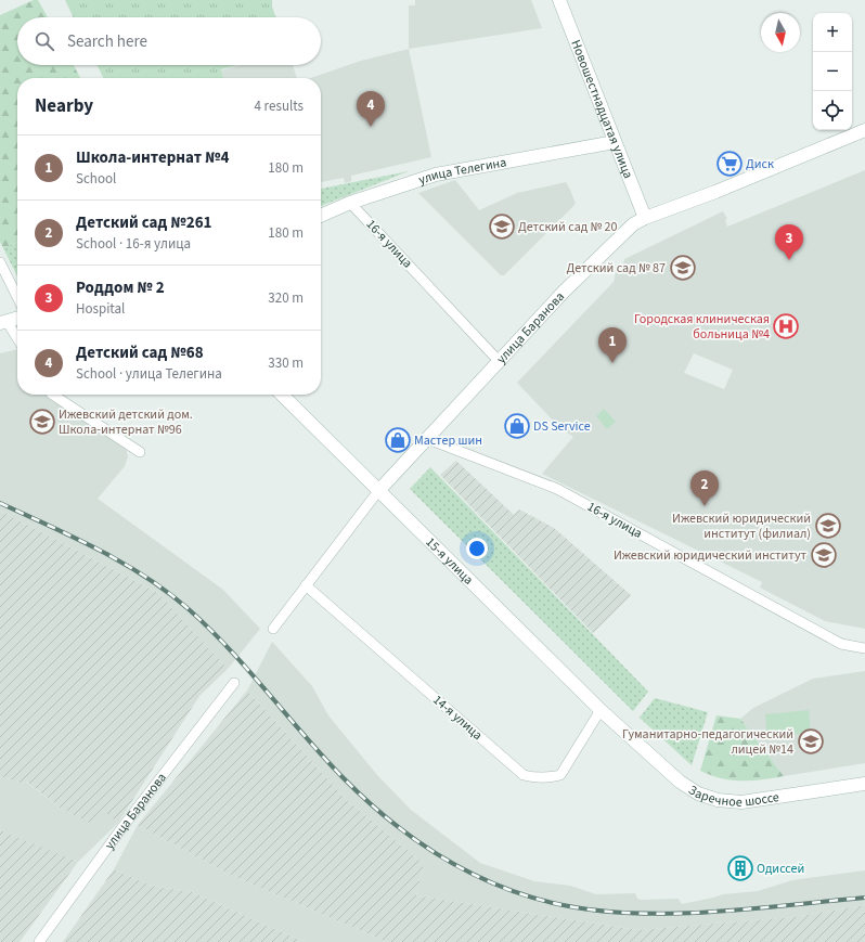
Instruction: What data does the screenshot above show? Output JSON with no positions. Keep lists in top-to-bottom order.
{
  "streets": {
    "street": [
      "Новошестнадцатая улица",
      "улица Телегина",
      "16-я улица",
      "улица Баранова",
      "15-я улица",
      "14-я улица",
      "Заречное шоссе"
    ]
  },
  "crossings": [
    ["Новошестнадцатая улица", "улица Телегина"],
    ["Новошестнадцатая улица", "улица Баранова"],
    ["улица Телегина", "16-я улица"],
    ["16-я улица", "улица Баранова"],
    ["улица Баранова", "15-я улица"],
    ["улица Баранова", "14-я улица"],
    ["15-я улица", "14-я улица"],
    ["15-я улица", "Заречное шоссе"]
  ],
  "places": {
    "supermarket": ["Диск"],
    "school or university": [
      "Детский сад № 20",
      "Детский сад № 87",
      "Ижевский детский дом. Школа-интернат №96",
      "Ижевский юридический институт (филиал)",
      "Ижевский юридический институт",
      "Гуманитарно-педагогический лицей №14"
    ],
    "hospital": ["Городская клиническая больница №4"],
    "shop": ["DS Service", "Мастер шин"],
    "building": ["Одиссей"]
  },
  "north": "bottom",
  "page": {
    "map_buttons": ["+", "−"],
    "search": "Search here",
    "heading": ["Nearby", "4 results"],
    "pins": [
      "4",
      "3",
      "1",
      "2"
    ],
    "list": [
      {
        "mark": "1",
        "name": "Школа-интернат №4",
        "note": "School",
        "value": "180 m"
      },
      {
        "mark": "2",
        "name": "Детский сад №261",
        "note": "School · 16-я улица",
        "value": "180 m"
      },
      {
        "mark": "3",
        "name": "Роддом № 2",
        "note": "Hospital",
        "value": "320 m"
      },
      {
        "mark": "4",
        "name": "Детский сад №68",
        "note": "School · улица Телегина",
        "value": "330 m"
      }
    ]
  }
}
